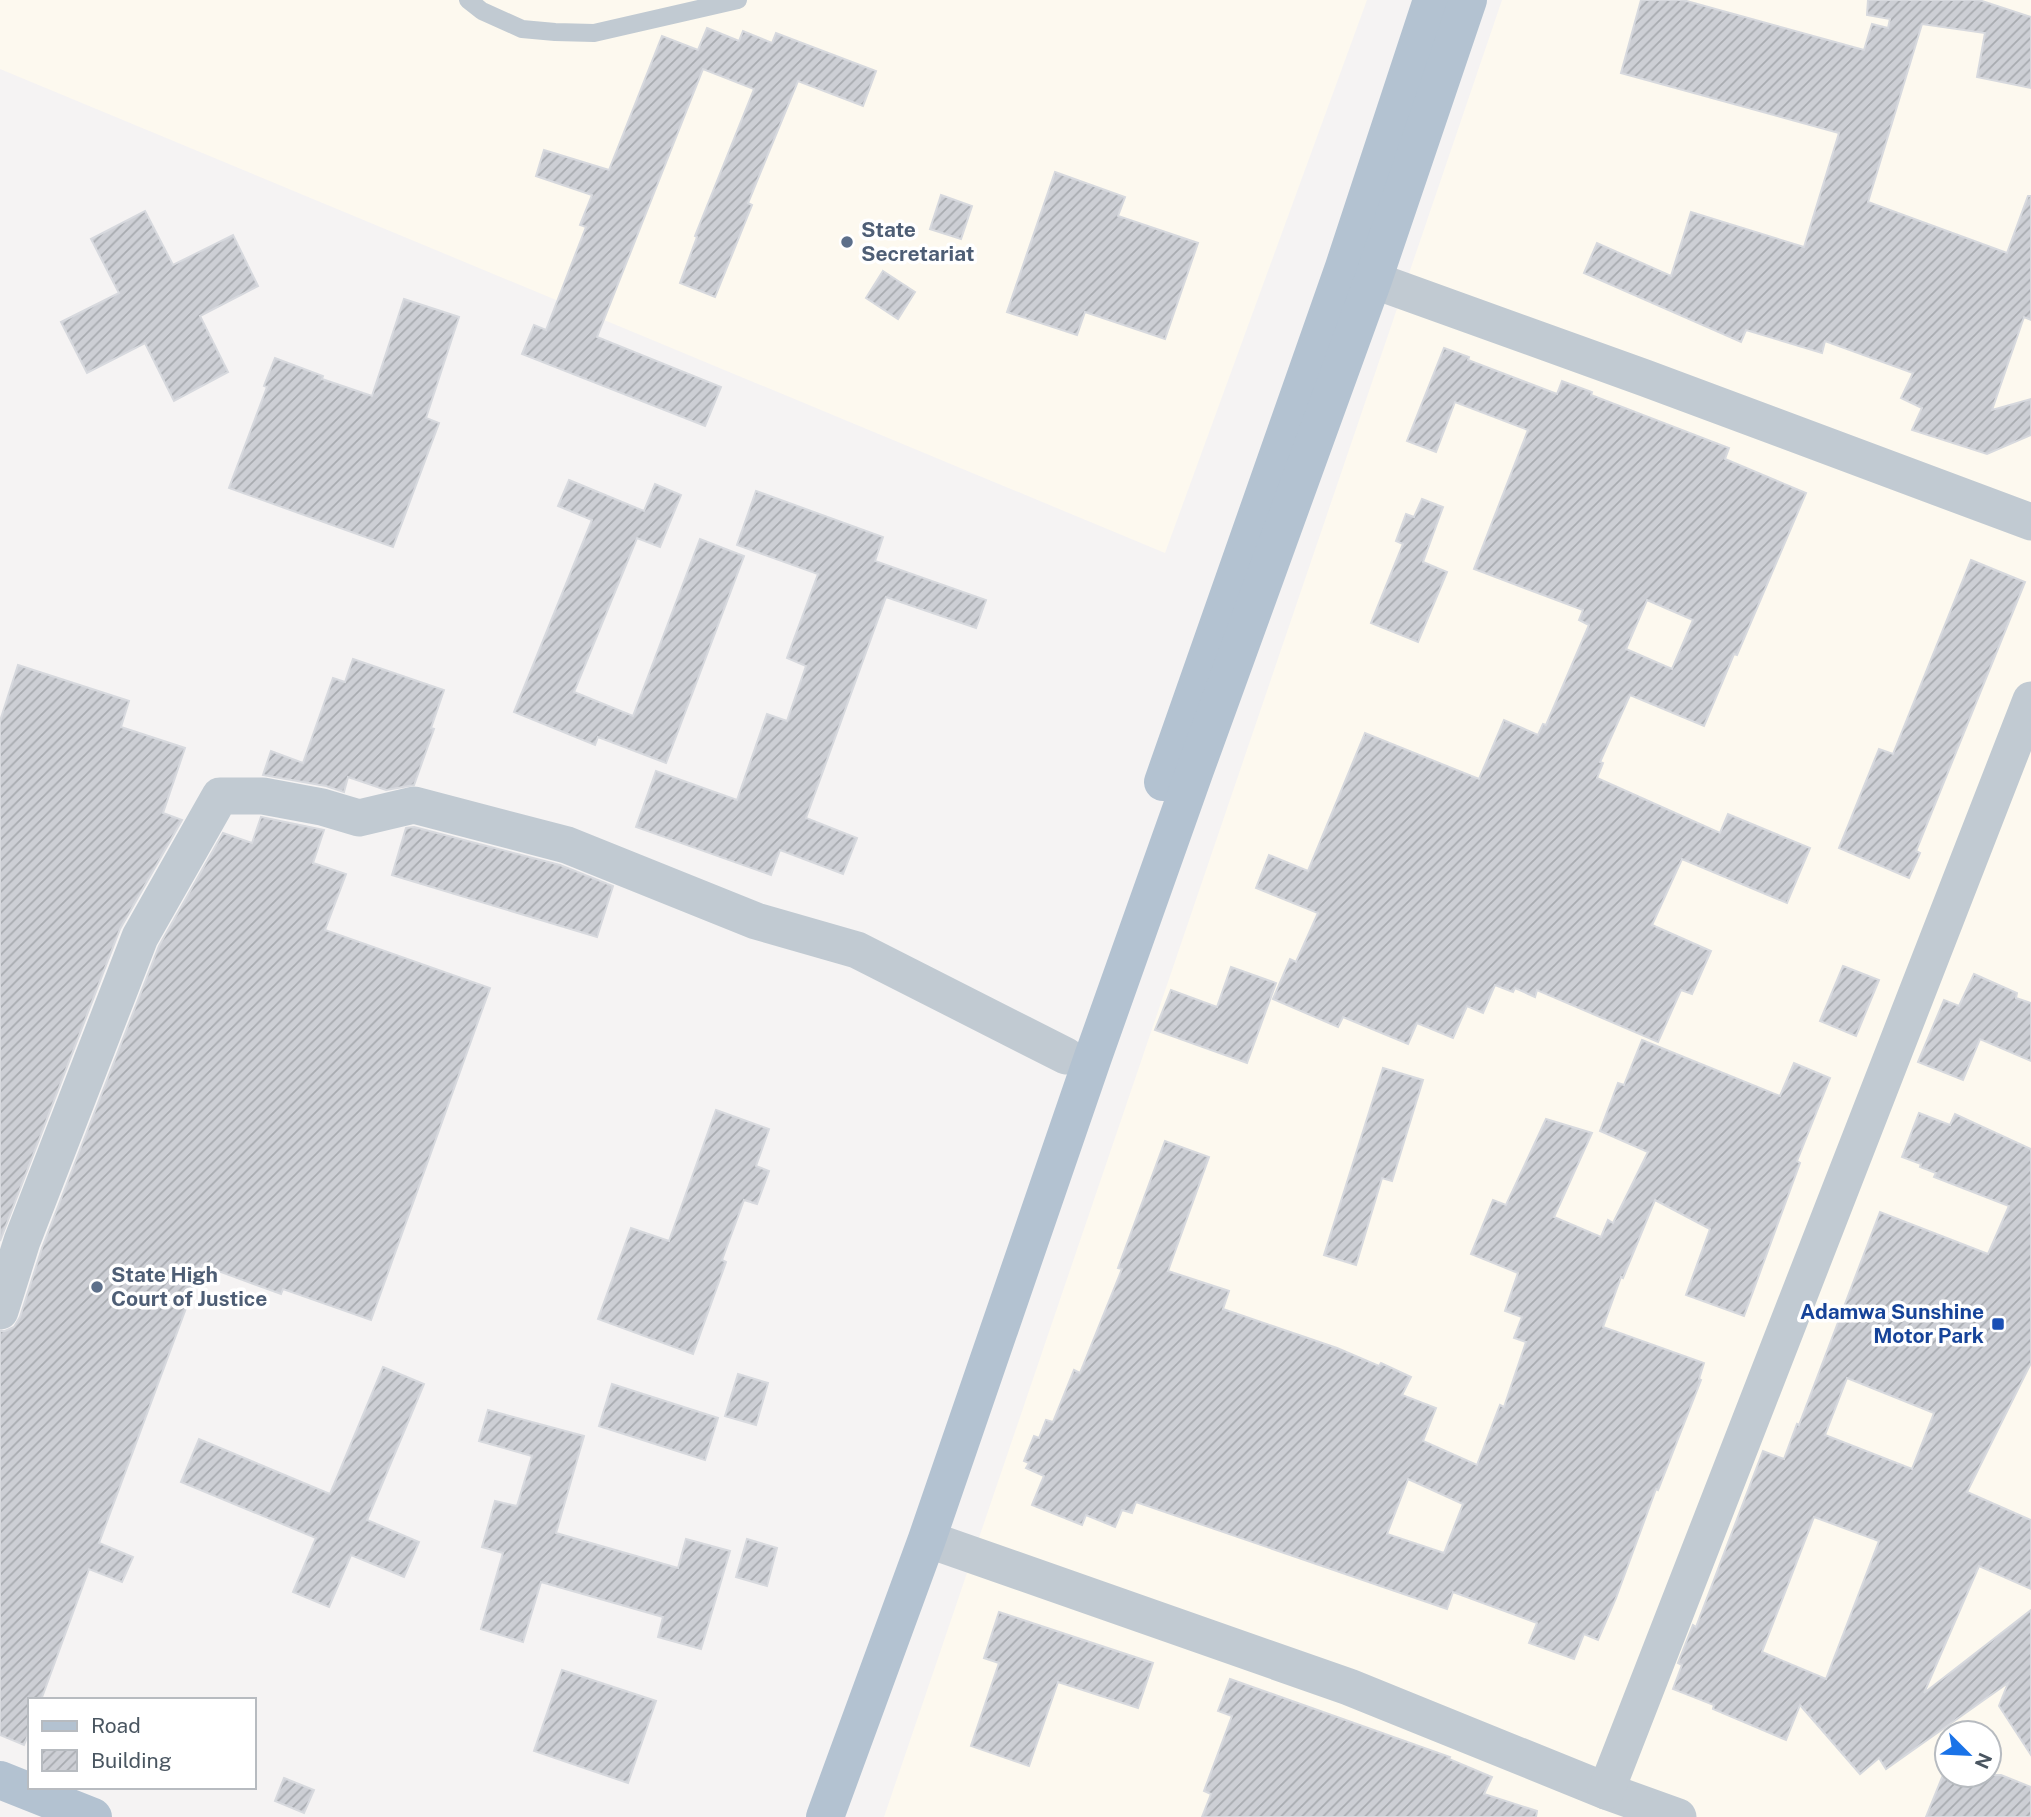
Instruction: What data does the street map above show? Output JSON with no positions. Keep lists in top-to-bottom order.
{
  "places": {
    "other": ["State Secretariat", "State High Court of Justice"],
    "transit": ["Adamwa Sunshine Motor Park"]
  },
  "legend": ["Road", "Building"],
  "north": "bottom right"
}
